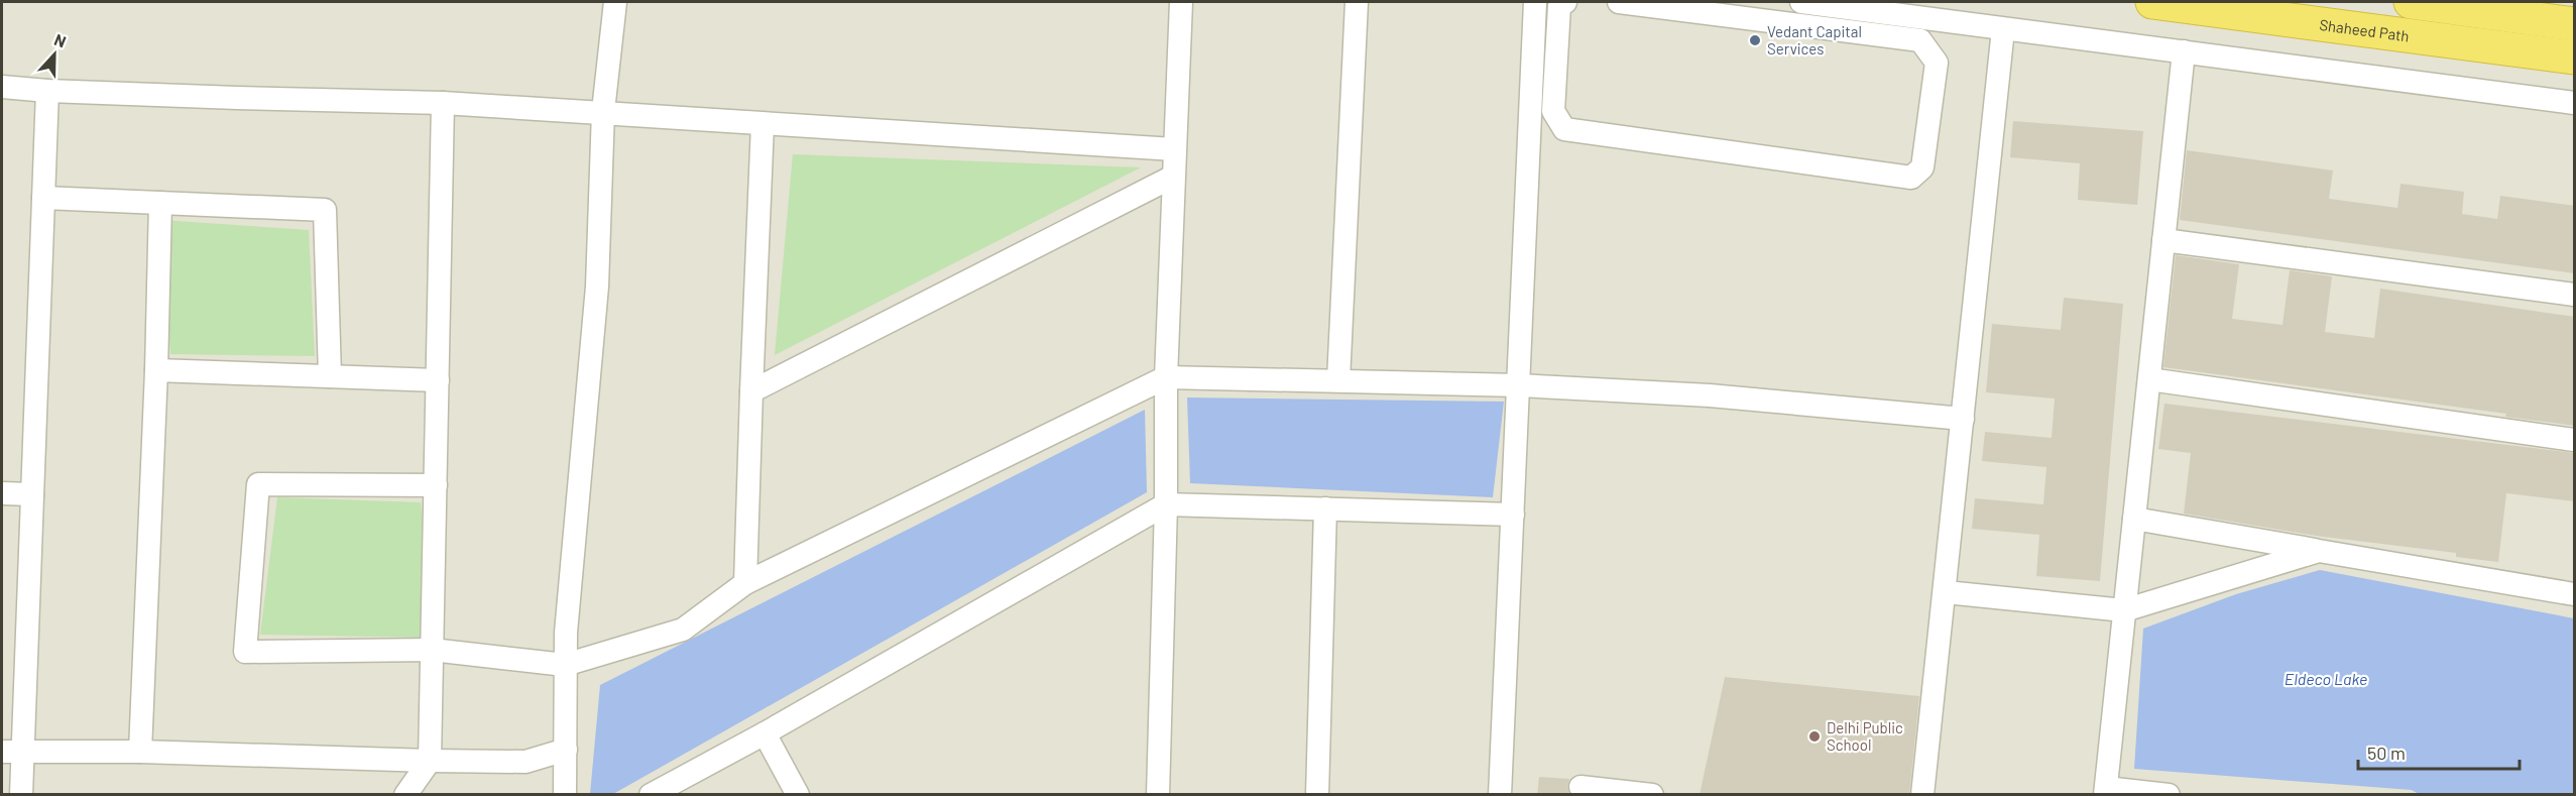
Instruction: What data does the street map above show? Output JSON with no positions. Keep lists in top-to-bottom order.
{
  "streets": {
    "highway": ["Shaheed Path"]
  },
  "water": ["Eldeco Lake"],
  "places": ["Vedant Capital Services", "Delhi Public School"],
  "scale_bar": "50 m",
  "north": "top"
}
